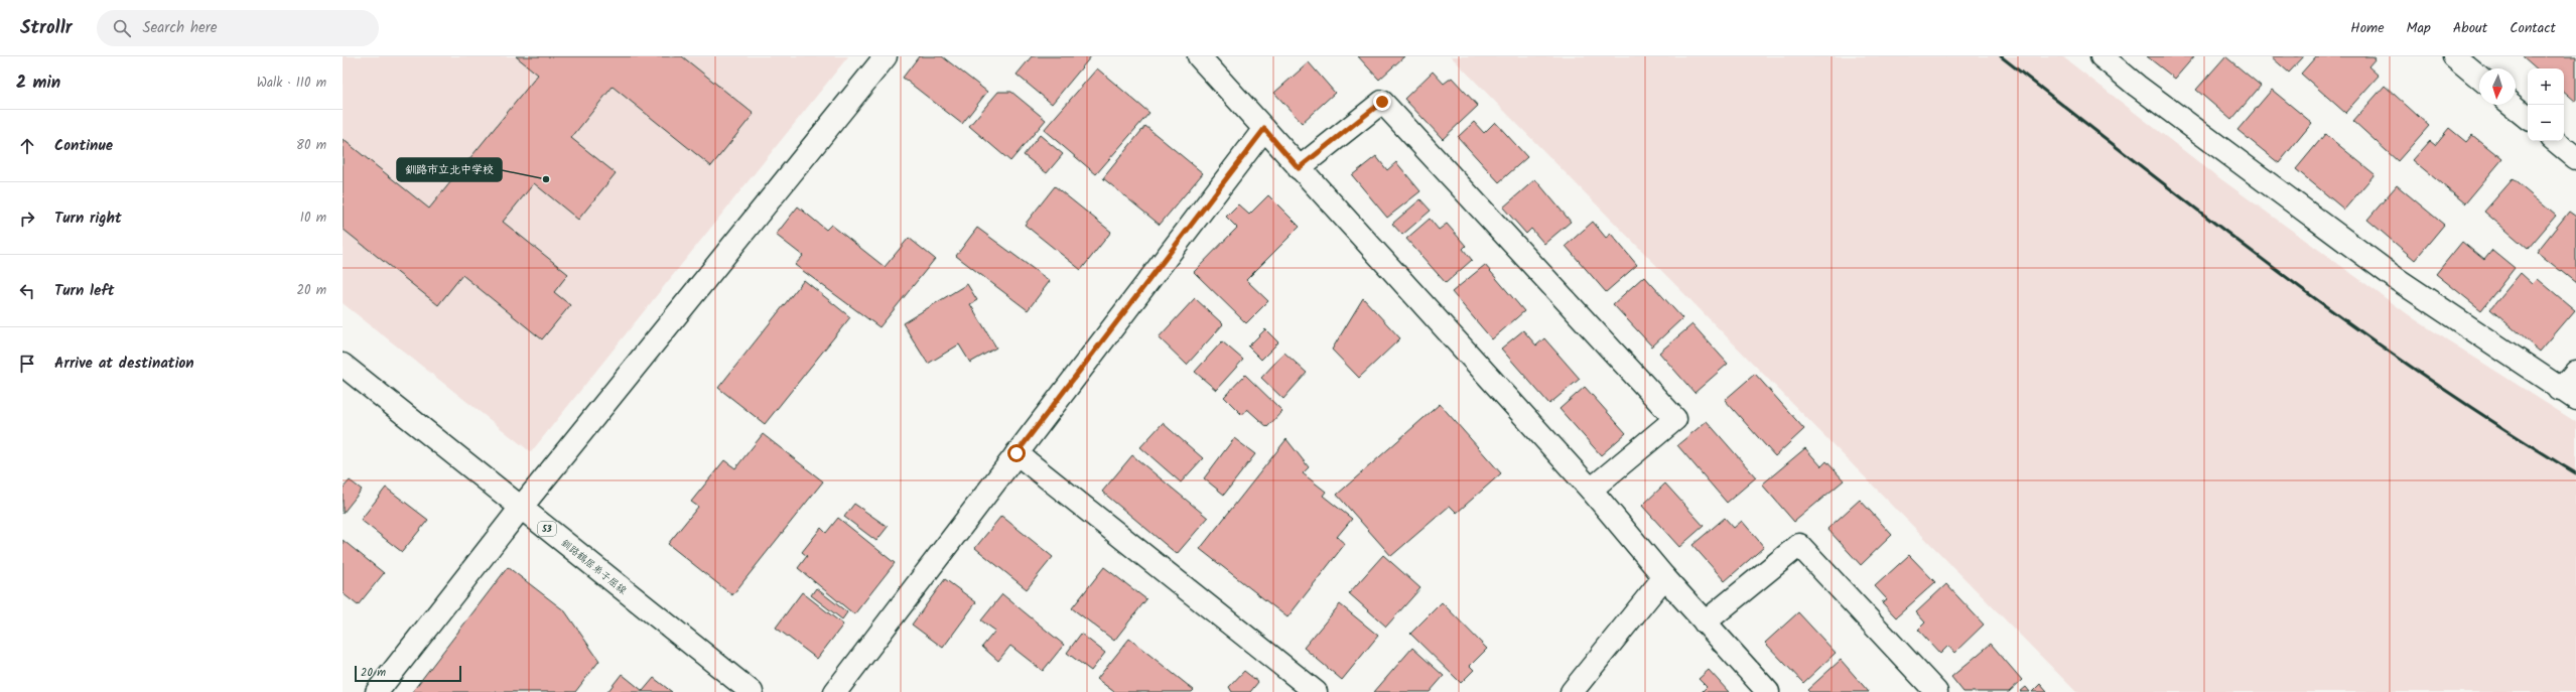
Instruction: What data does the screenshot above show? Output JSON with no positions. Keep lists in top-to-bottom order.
{
  "streets": {
    "street": ["53", "釧路鶴居弟子屈線"]
  },
  "places": ["釧路市立北中学校"],
  "scale_bar": "20 m",
  "north": "bottom",
  "page": {
    "header": "Strollr",
    "search": "Search here",
    "nav": [
      "Home",
      "Map",
      "About",
      "Contact"
    ],
    "heading": ["2 min", "Walk · 110 m"],
    "map_buttons": ["+", "−"],
    "list": [
      ["Continue", "80 m"],
      ["Turn right", "10 m"],
      ["Turn left", "20 m"],
      "Arrive at destination"
    ],
    "scale": "20 m"
  }
}
